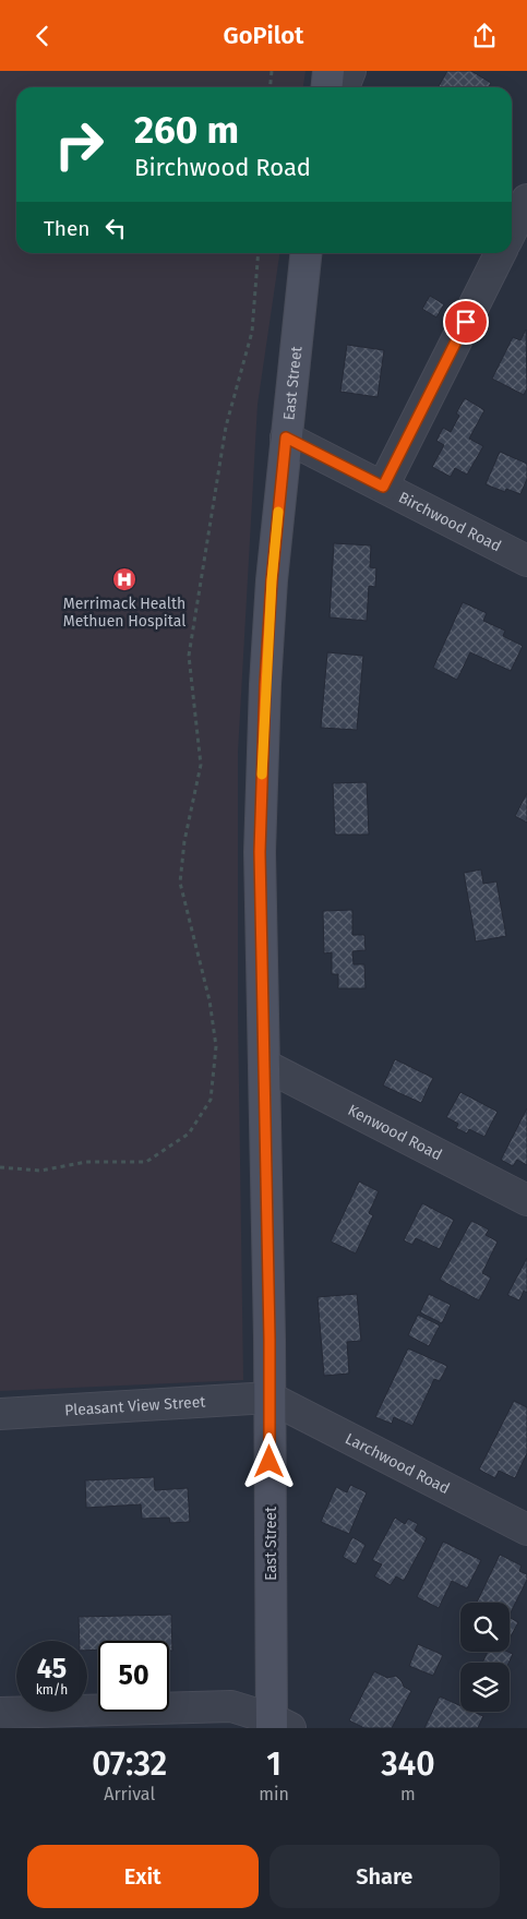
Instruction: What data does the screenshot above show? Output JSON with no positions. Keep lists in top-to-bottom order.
{
  "streets": {
    "main road": ["East Street"],
    "street": [
      "Birchwood Road",
      "Kenwood Road",
      "Pleasant View Street",
      "Larchwood Road"
    ]
  },
  "crossings": [
    ["East Street", "Birchwood Road"],
    ["East Street", "Kenwood Road"],
    ["East Street", "Pleasant View Street"],
    ["East Street", "Larchwood Road"],
    ["Pleasant View Street", "Larchwood Road"]
  ],
  "places": {
    "hospital": ["Merrimack Health Methuen Hospital"]
  },
  "page": {
    "header": "GoPilot",
    "turn": ["260 m", "Birchwood Road"],
    "then": "Then",
    "speed": "45 km/h",
    "limit": "50",
    "eta": [
      "07:32",
      "Arrival",
      "1",
      "min",
      "340",
      "m"
    ],
    "buttons": ["Exit", "Share"]
  }
}
